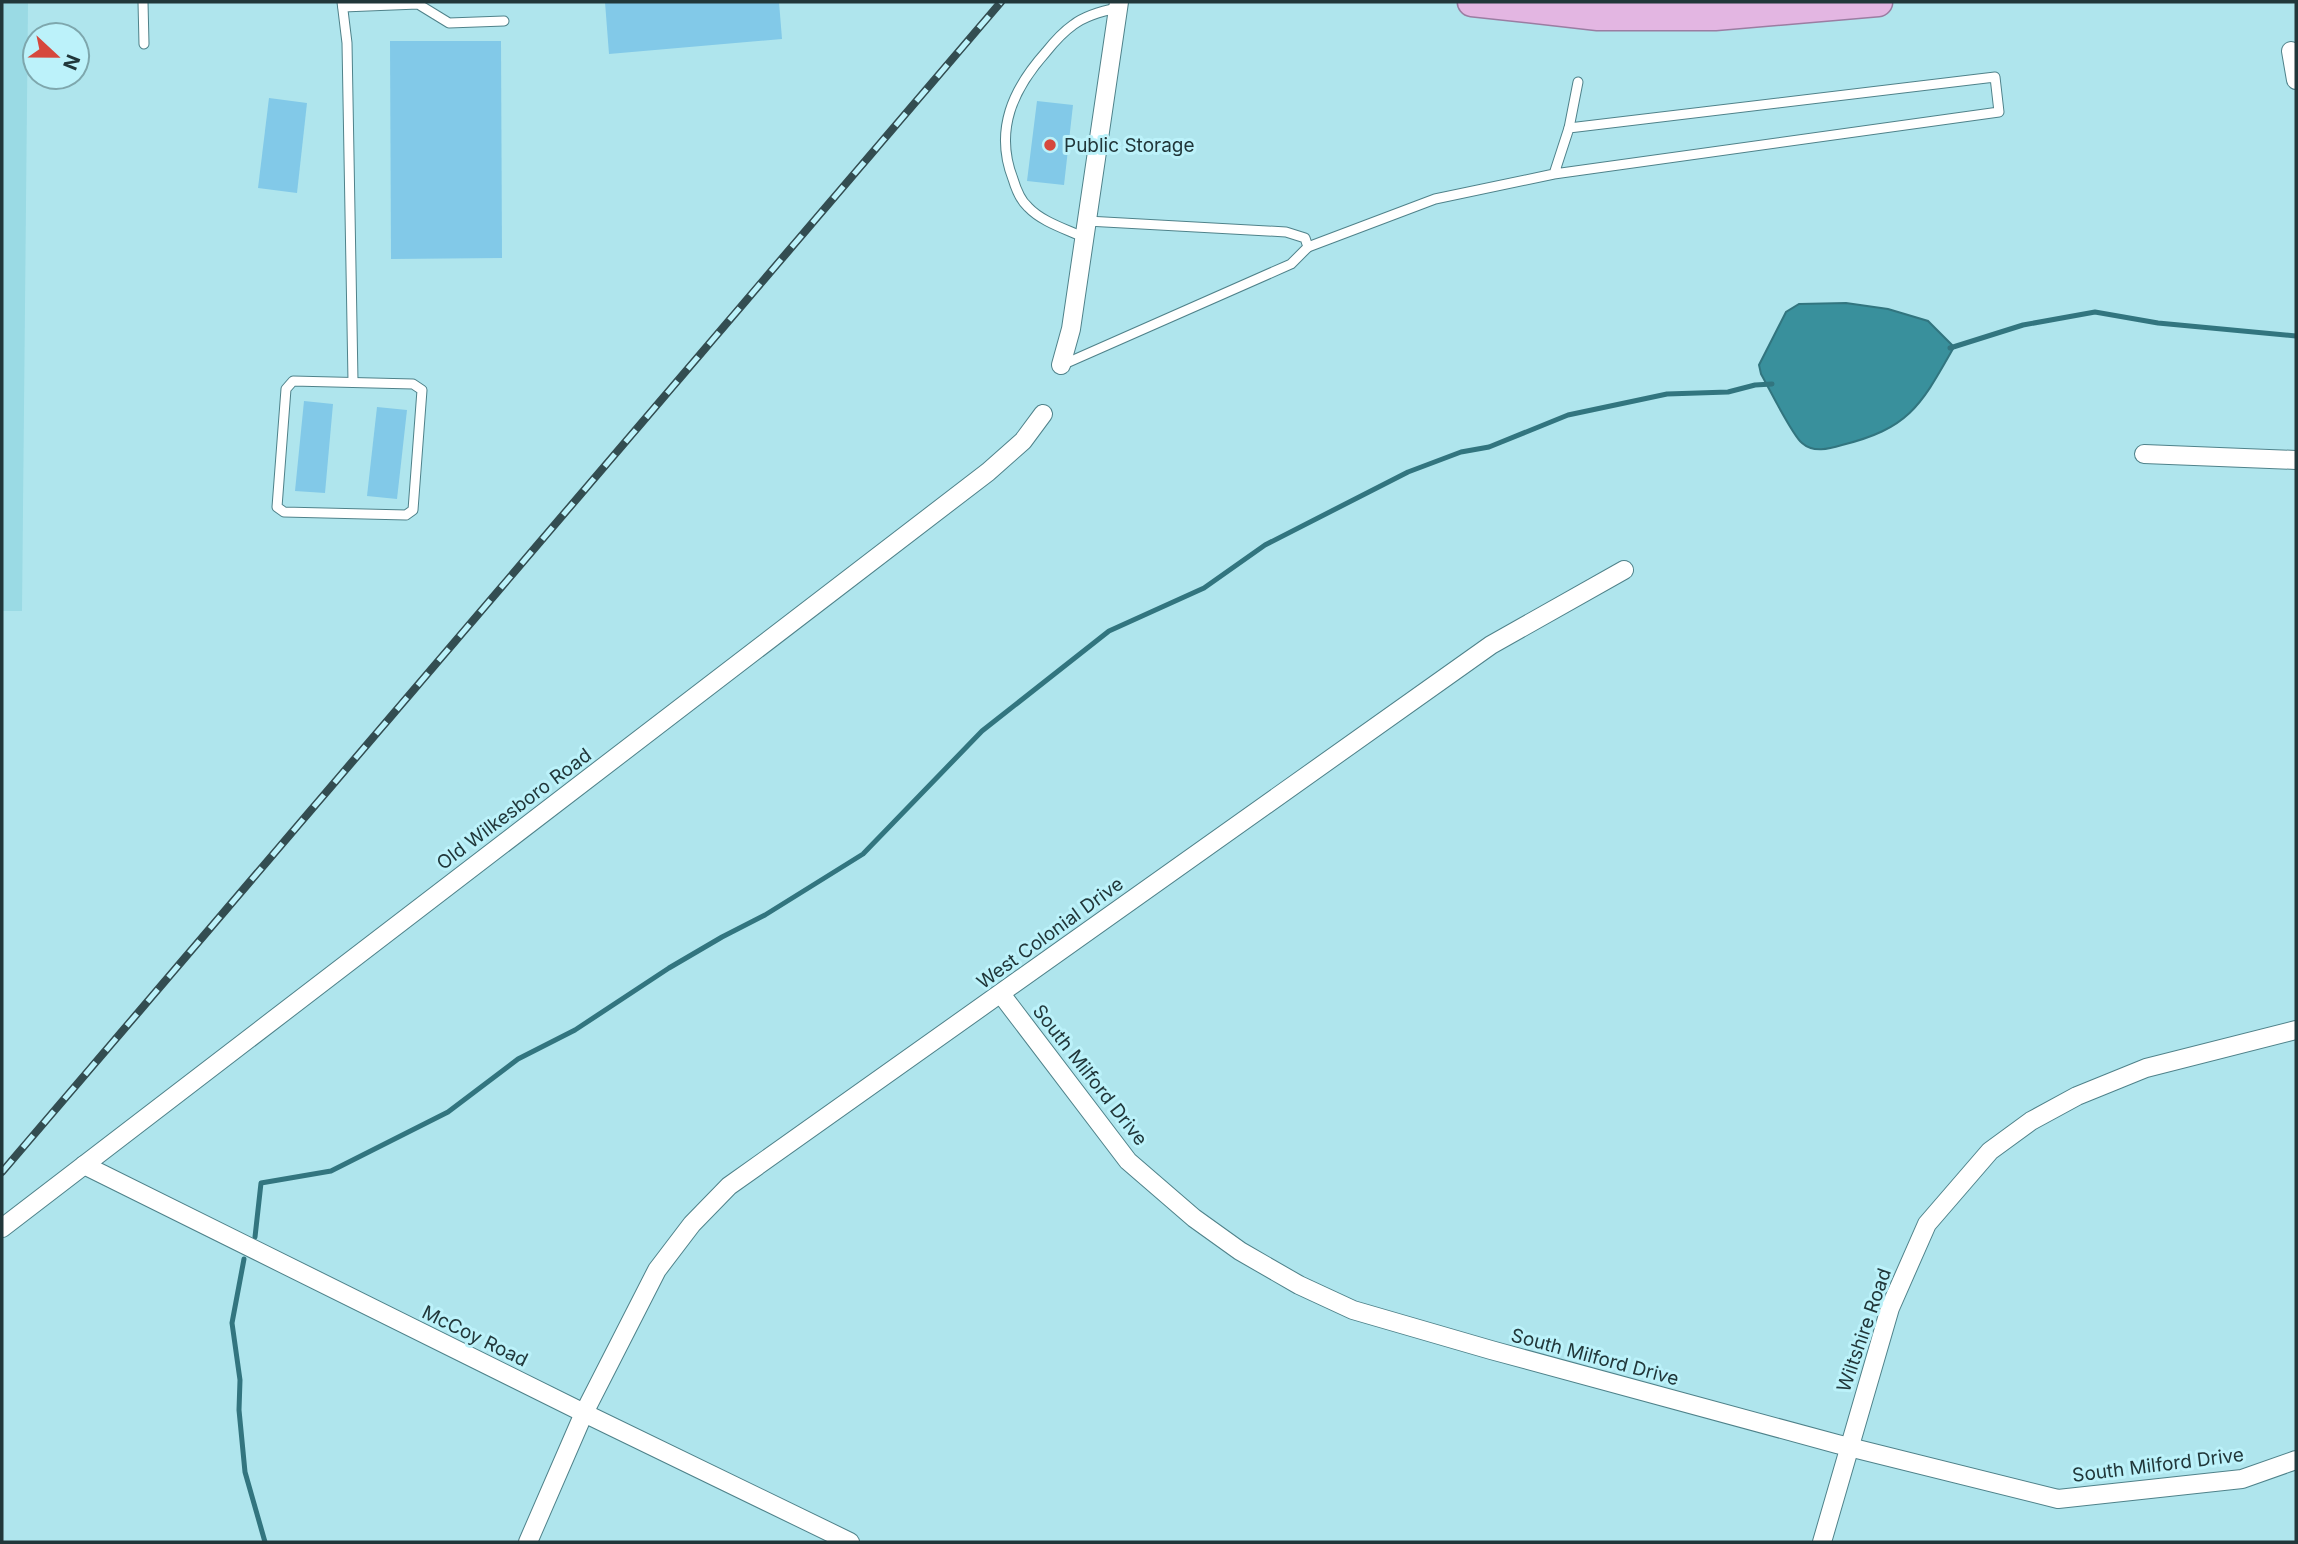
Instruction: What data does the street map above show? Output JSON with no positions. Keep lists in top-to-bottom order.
{
  "streets": {
    "street": [
      "Old Wilkesboro Road",
      "West Colonial Drive",
      "South Milford Drive",
      "Wiltshire Road",
      "McCoy Road"
    ]
  },
  "crossings": [
    ["Old Wilkesboro Road", "McCoy Road"],
    ["West Colonial Drive", "South Milford Drive"],
    ["West Colonial Drive", "McCoy Road"],
    ["South Milford Drive", "Wiltshire Road"]
  ],
  "places": ["Public Storage"],
  "north": "right"
}
